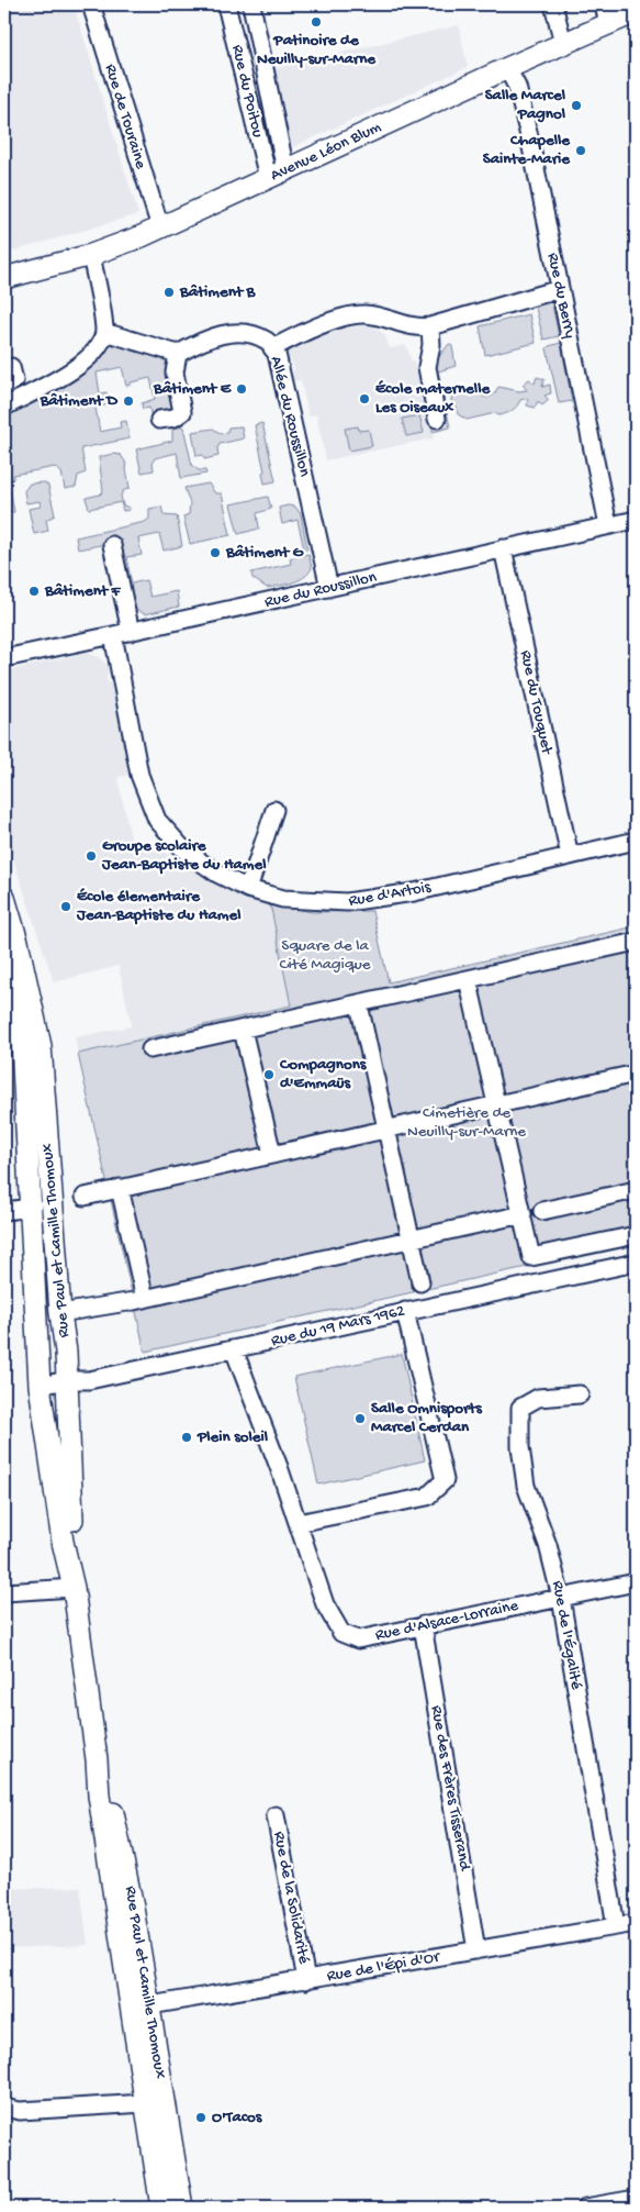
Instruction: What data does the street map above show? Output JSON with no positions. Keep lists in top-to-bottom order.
{
  "streets": {
    "main road": ["Avenue Léon Blum", "Rue Paul et Camille Thomoux"],
    "street": [
      "Rue du Poitou",
      "Rue de Touraine",
      "Rue du Berry",
      "Allée du Roussillon",
      "Rue du Roussillon",
      "Rue du Touquet",
      "Rue d'Artois",
      "Rue du 19 Mars 1962",
      "Rue d'Alsace-Lorraine",
      "Rue de l'Égalité",
      "Rue des Frères Tisserand",
      "Rue de la Solidarité",
      "Rue de l'Épi d'Or"
    ]
  },
  "crossings": [
    ["Rue du Poitou", "Avenue Léon Blum"],
    ["Rue de Touraine", "Avenue Léon Blum"],
    ["Avenue Léon Blum", "Rue du Berry"],
    ["Rue du Berry", "Rue du Roussillon"],
    ["Allée du Roussillon", "Rue du Roussillon"],
    ["Rue du Roussillon", "Rue du Touquet"],
    ["Rue du Roussillon", "Rue d'Artois"],
    ["Rue du Touquet", "Rue d'Artois"],
    ["Rue Paul et Camille Thomoux", "Rue du 19 Mars 1962"],
    ["Rue Paul et Camille Thomoux", "Rue de l'Épi d'Or"],
    ["Rue du 19 Mars 1962", "Rue d'Alsace-Lorraine"],
    ["Rue d'Alsace-Lorraine", "Rue de l'Égalité"],
    ["Rue d'Alsace-Lorraine", "Rue des Frères Tisserand"],
    ["Rue de l'Égalité", "Rue de l'Épi d'Or"],
    ["Rue des Frères Tisserand", "Rue de l'Épi d'Or"],
    ["Rue de la Solidarité", "Rue de l'Épi d'Or"]
  ],
  "parks": ["Square de la Cité Magique", "Cimetière de Neuilly-sur-Marne"],
  "places": [
    "Patinoire de Neuilly-sur-Marne",
    "Salle Marcel Pagnol",
    "Chapelle Sainte-Marie",
    "Bâtiment B",
    "Bâtiment E",
    "École maternelle Les Oiseaux",
    "Bâtiment D",
    "Bâtiment G",
    "Bâtiment F",
    "Groupe scolaire Jean-Baptiste du Hamel",
    "École élementaire Jean-Baptiste du Hamel",
    "Compagnons d'Emmaüs",
    "Salle Omnisports Marcel Cerdan",
    "Plein soleil",
    "O'Tacos"
  ]
}
